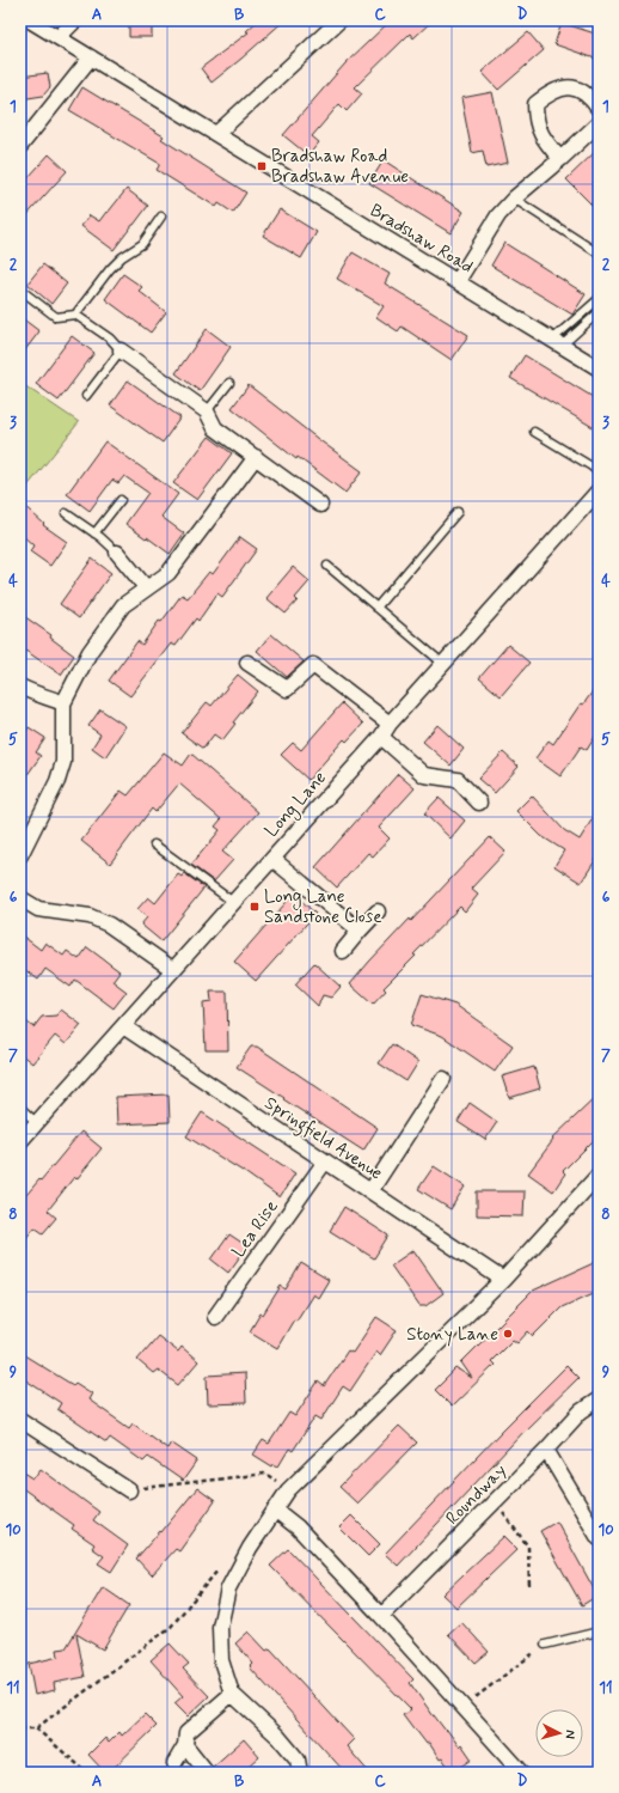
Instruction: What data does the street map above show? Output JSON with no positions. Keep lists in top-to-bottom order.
{
  "streets": {
    "street": [
      "Bradshaw Road",
      "Long Lane",
      "Springfield Avenue",
      "Lea Rise",
      "Roundway"
    ]
  },
  "crossings": [
    ["Long Lane", "Springfield Avenue"],
    ["Springfield Avenue", "Lea Rise"]
  ],
  "places": {
    "transit": ["Bradshaw Road Bradshaw Avenue", "Long Lane Sandstone Close"],
    "other": ["Stony Lane"]
  },
  "north": "right",
  "grid": {
    "columns": [
      "A",
      "B",
      "C",
      "D"
    ],
    "rows": [
      "1",
      "2",
      "3",
      "4",
      "5",
      "6",
      "7",
      "8",
      "9",
      "10",
      "11"
    ]
  }
}
